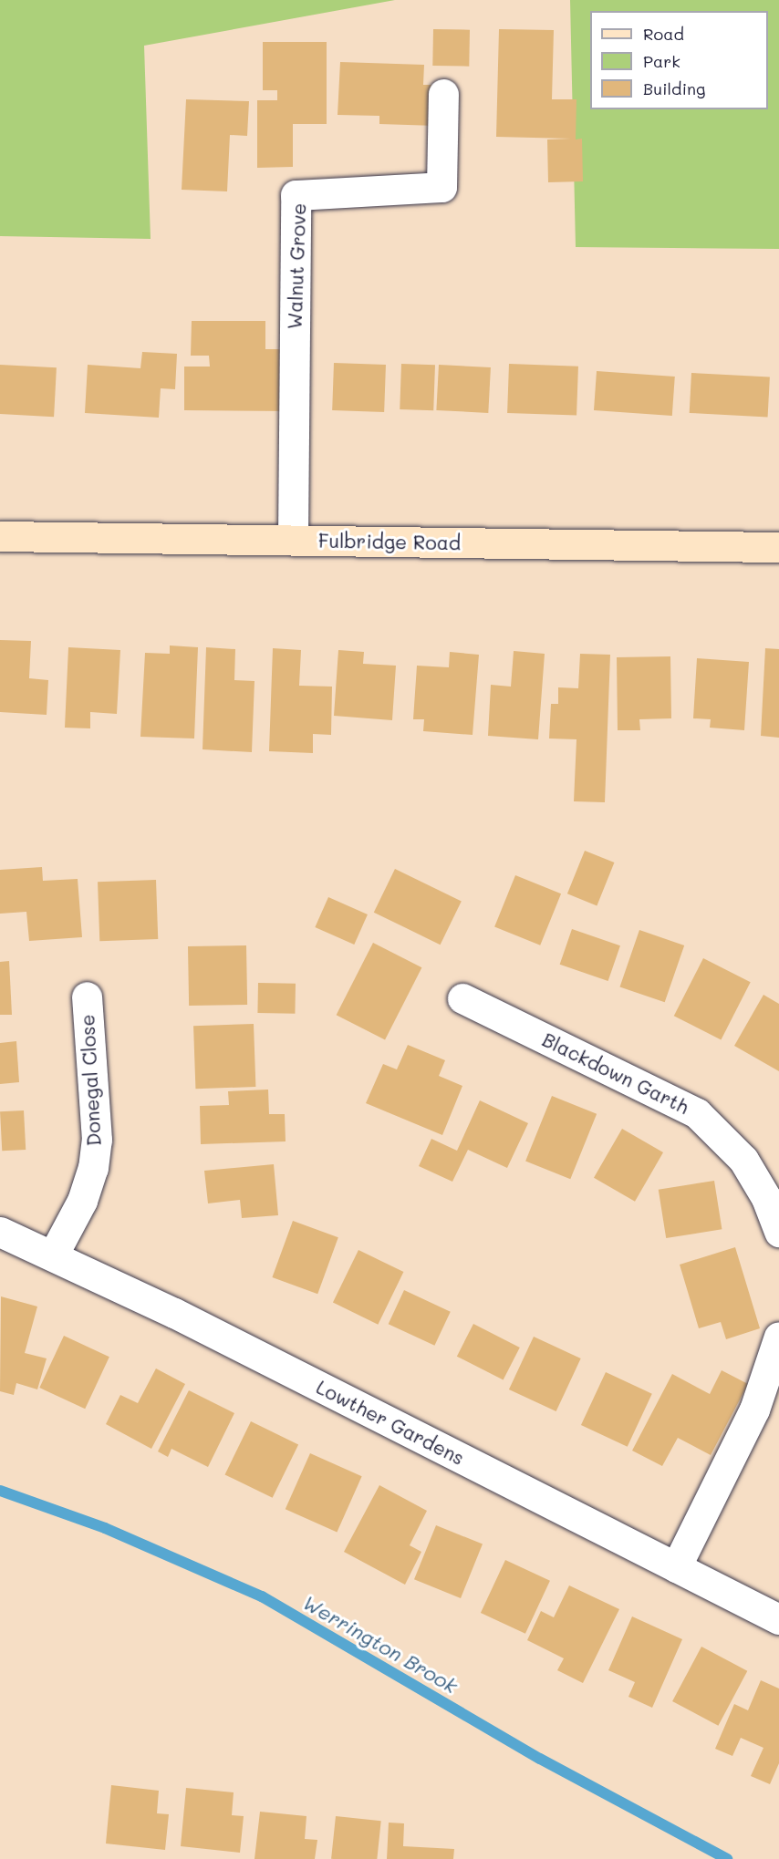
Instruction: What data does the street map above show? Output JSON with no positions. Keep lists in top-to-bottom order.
{
  "streets": {
    "street": [
      "Walnut Grove",
      "Fulbridge Road",
      "Blackdown Garth",
      "Donegal Close",
      "Lowther Gardens"
    ]
  },
  "crossings": [
    ["Walnut Grove", "Fulbridge Road"],
    ["Donegal Close", "Lowther Gardens"]
  ],
  "water": ["Werrington Brook"],
  "legend": ["Road", "Park", "Building"]
}
